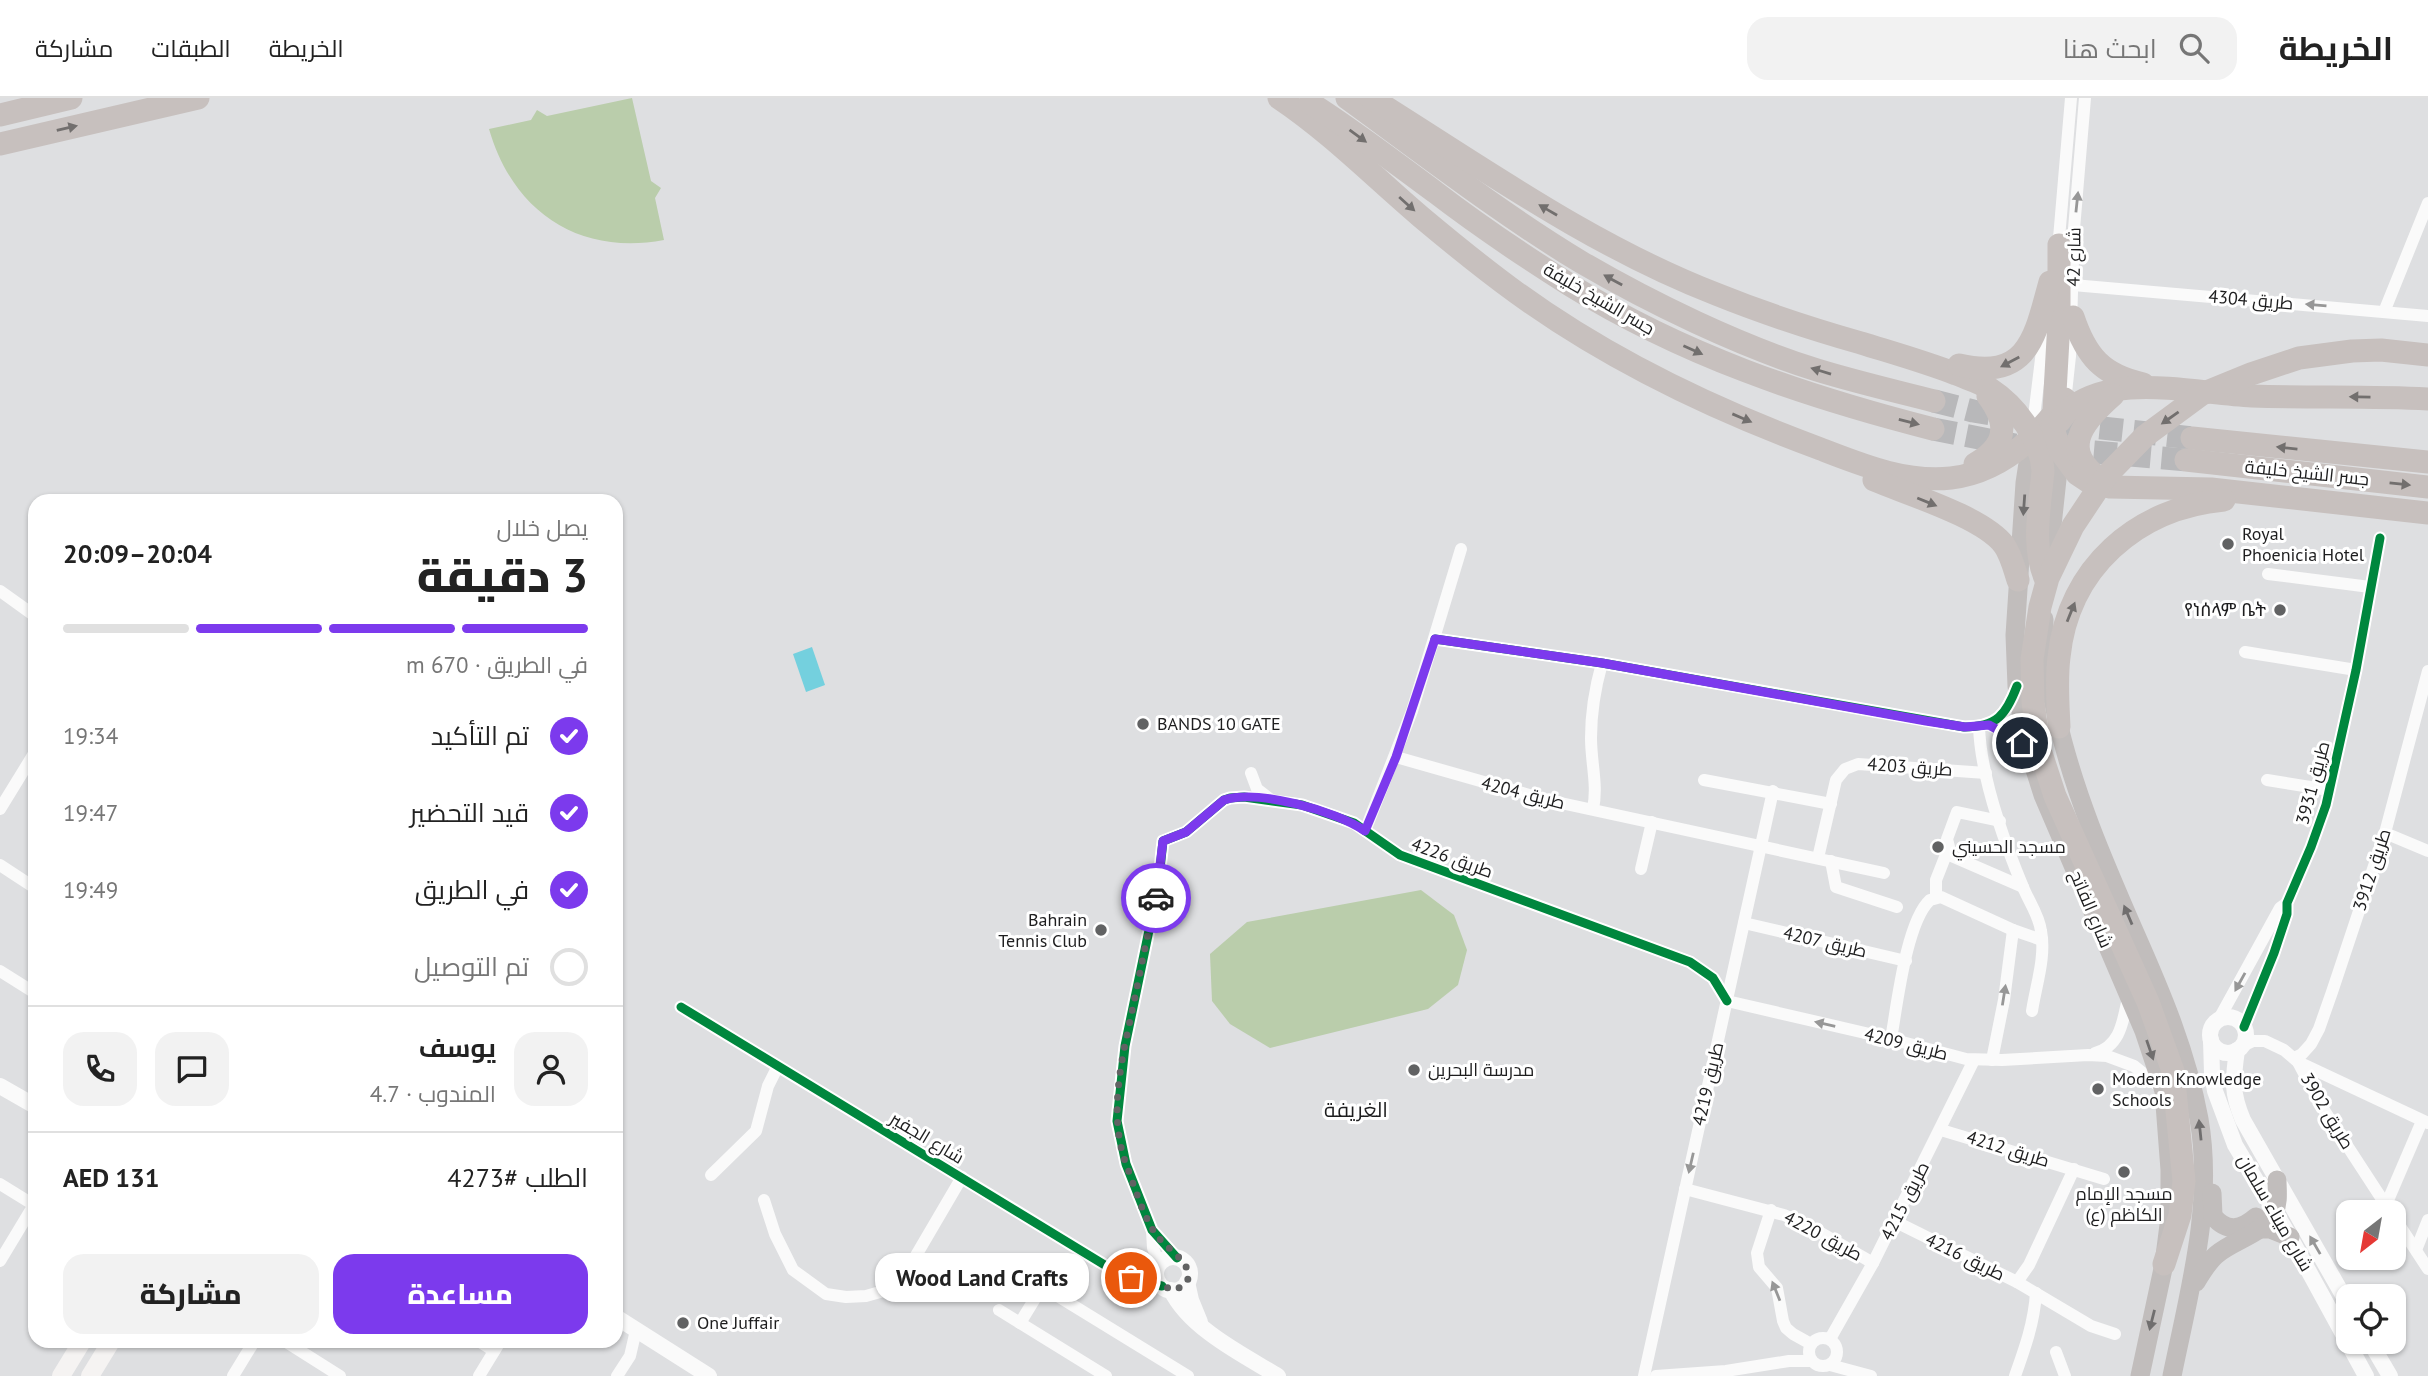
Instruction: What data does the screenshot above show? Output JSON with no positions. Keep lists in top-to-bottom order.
{
  "streets": {
    "highway": ["جسر الشيخ خليفة"],
    "main road": ["شارع الفاتح"],
    "street": [
      "شارع 42",
      "طريق 4304",
      "طريق 4203",
      "طريق 3931",
      "طريق 4204",
      "طريق 4226",
      "طريق 3912",
      "طريق 4207",
      "طريق 4209",
      "طريق 4219",
      "طريق 3902",
      "شارع الجفير",
      "طريق 4212",
      "طريق 4215",
      "شارع ميناء سلمان",
      "طريق 4220",
      "طريق 4216"
    ]
  },
  "crossings": [
    ["شارع 42", "طريق 4304"],
    ["شارع 42", "شارع الفاتح"],
    ["طريق 4203", "طريق 4204"],
    ["طريق 3931", "طريق 3902"],
    ["طريق 3931", "شارع ميناء سلمان"],
    ["طريق 4204", "طريق 4219"],
    ["طريق 4226", "طريق 4209"],
    ["طريق 4226", "طريق 4219"],
    ["طريق 3912", "طريق 3902"],
    ["شارع الفاتح", "طريق 4209"],
    ["طريق 4207", "طريق 4219"],
    ["طريق 4209", "طريق 4219"],
    ["طريق 4209", "طريق 4215"],
    ["طريق 4219", "طريق 4220"],
    ["طريق 3902", "شارع ميناء سلمان"],
    ["طريق 4212", "طريق 4215"],
    ["طريق 4212", "طريق 4216"],
    ["طريق 4215", "طريق 4220"],
    ["طريق 4215", "طريق 4216"]
  ],
  "one_way": ["طريق 4304", "طريق 4220"],
  "districts": ["الغريفة"],
  "places": [
    "Royal Phoenicia Hotel",
    "የነሰላም ቤት",
    "BANDS 10 GATE",
    "مسجد الحسيني",
    "Bahrain Tennis Club",
    "مدرسة البحرين",
    "Modern Knowledge Schools",
    "مسجد الإمام الكاظم (ع)",
    "Wood Land Crafts",
    "One Juffair"
  ],
  "north": "bottom left",
  "page": {
    "header": "الخريطة",
    "search": "ابحث هنا",
    "nav": ["الخريطة", "الطبقات", "مشاركة"],
    "heading": ["3 دقيقة", "يصل خلال", "20:04–20:09"],
    "panel": [
      "يوسف",
      "المندوب · 4.7",
      "الطلب #4273",
      "AED 131"
    ],
    "bar": "في الطريق · 670 m",
    "list": [
      ["تم التأكيد", "19:34"],
      ["قيد التحضير", "19:47"],
      ["في الطريق", "19:49"],
      "تم التوصيل"
    ],
    "buttons": ["مساعدة", "مشاركة"],
    "bubble": "Wood Land Crafts"
  }
}
